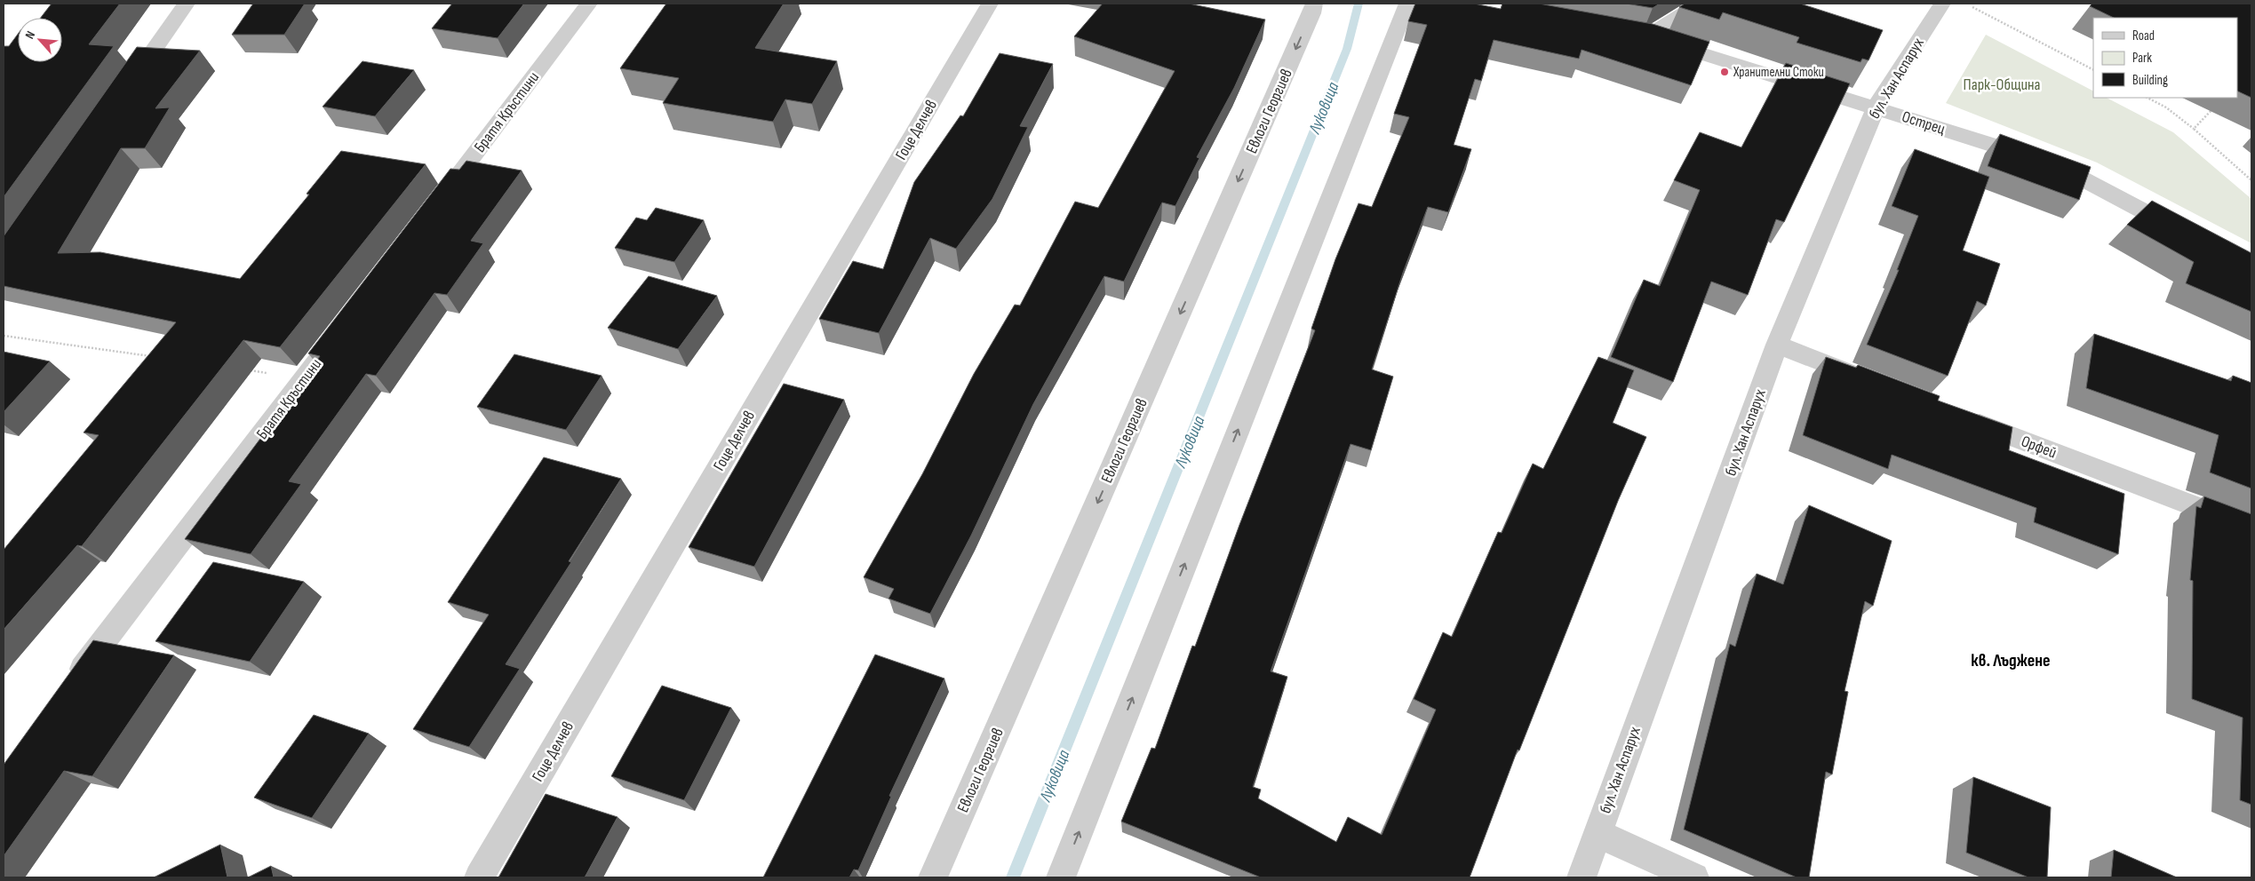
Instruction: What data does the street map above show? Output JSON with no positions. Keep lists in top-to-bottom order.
{
  "streets": {
    "street": [
      "бул. Хан Аспарух",
      "Евлоги Георгиев",
      "Братя Кръстини",
      "Острец",
      "Гоце Делчев",
      "Орфей"
    ]
  },
  "crossings": [
    ["бул. Хан Аспарух", "Острец"]
  ],
  "districts": ["кв. Лъджене"],
  "water": ["Луковица"],
  "parks": ["Парк-Община"],
  "places": ["Хранителни Стоки"],
  "legend": ["Road", "Park", "Building"],
  "north": "top left"
}
